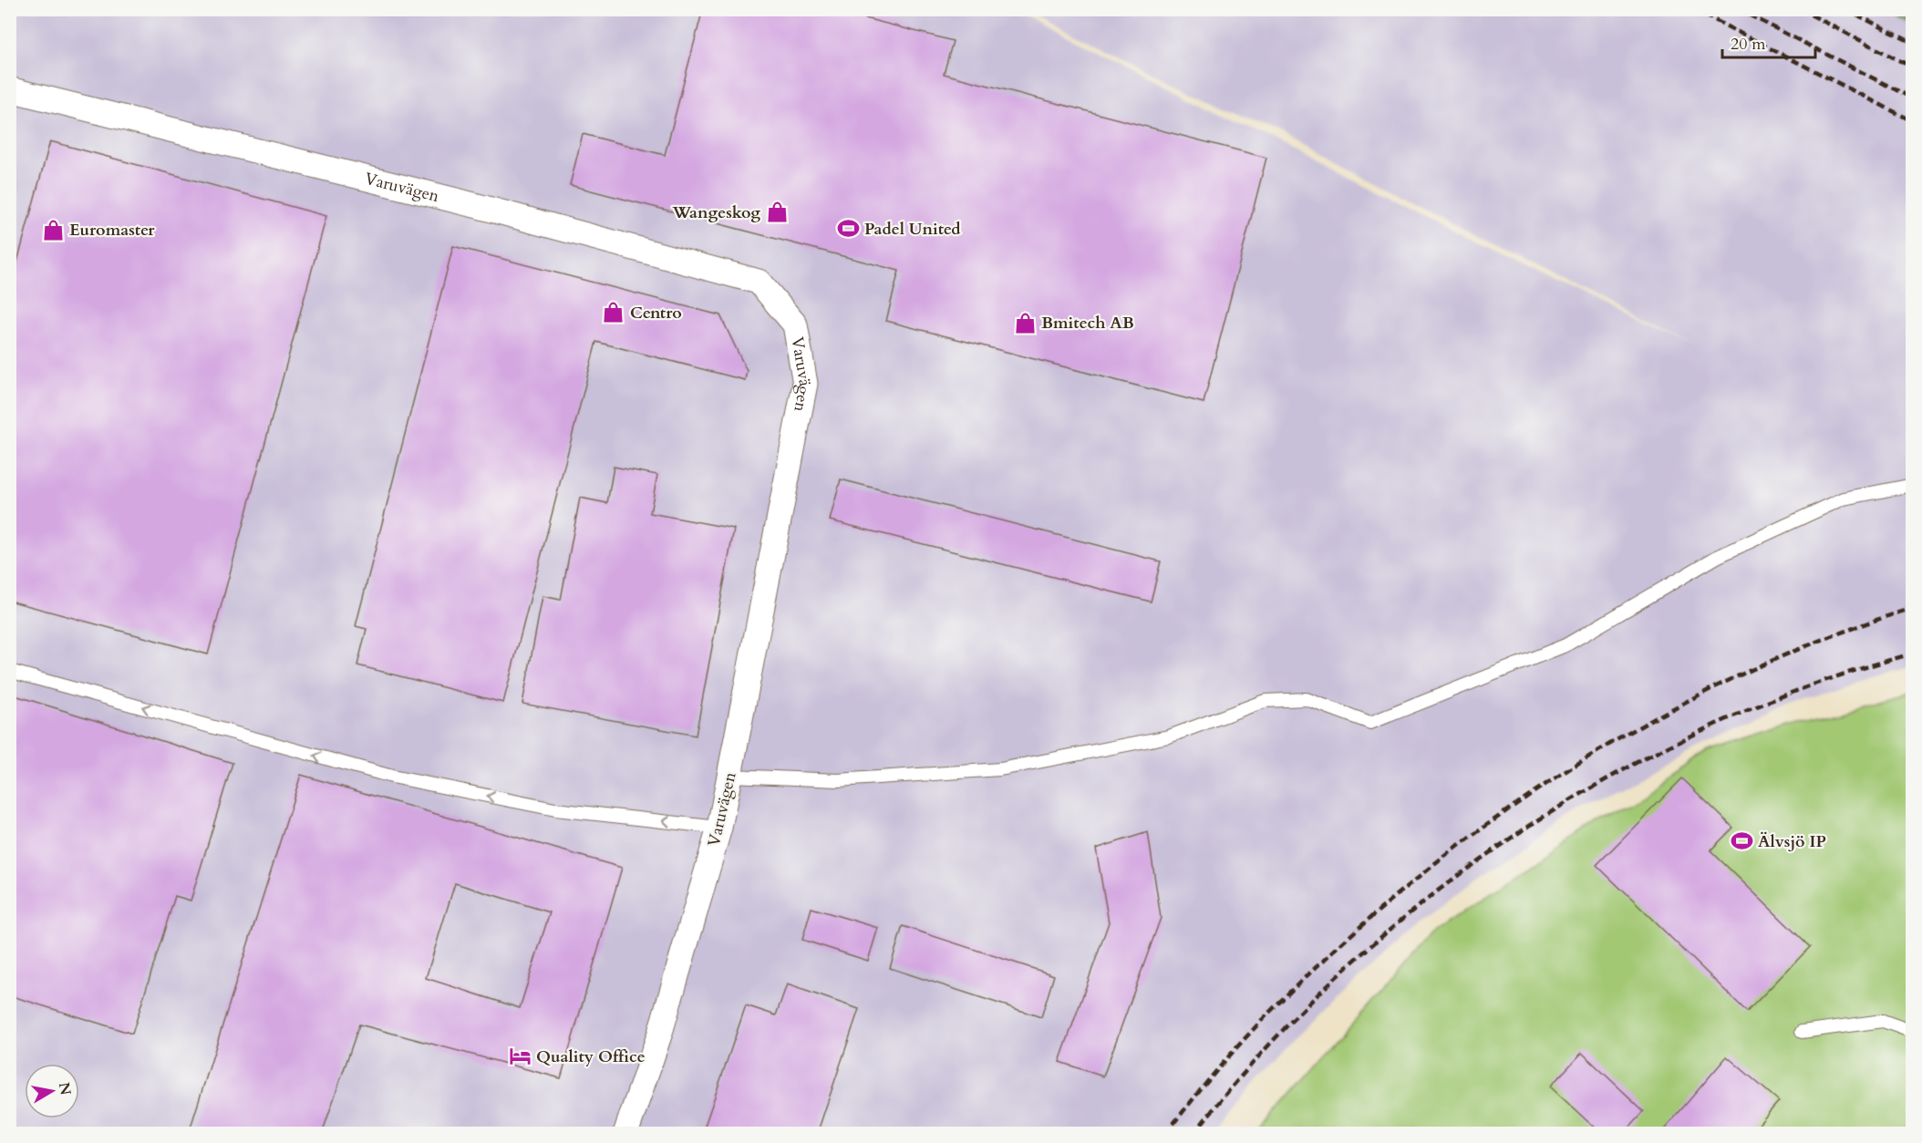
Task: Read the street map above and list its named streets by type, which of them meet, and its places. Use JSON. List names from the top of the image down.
{
  "streets": {
    "street": ["Varuvägen"]
  },
  "places": {
    "shop": [
      "Wangeskog",
      "Euromaster",
      "Centro",
      "Bmitech AB"
    ],
    "sports": ["Padel United", "Älvsjö IP"],
    "hotel": ["Quality Office"]
  },
  "scale_bar": "20 m",
  "north": "right"
}
